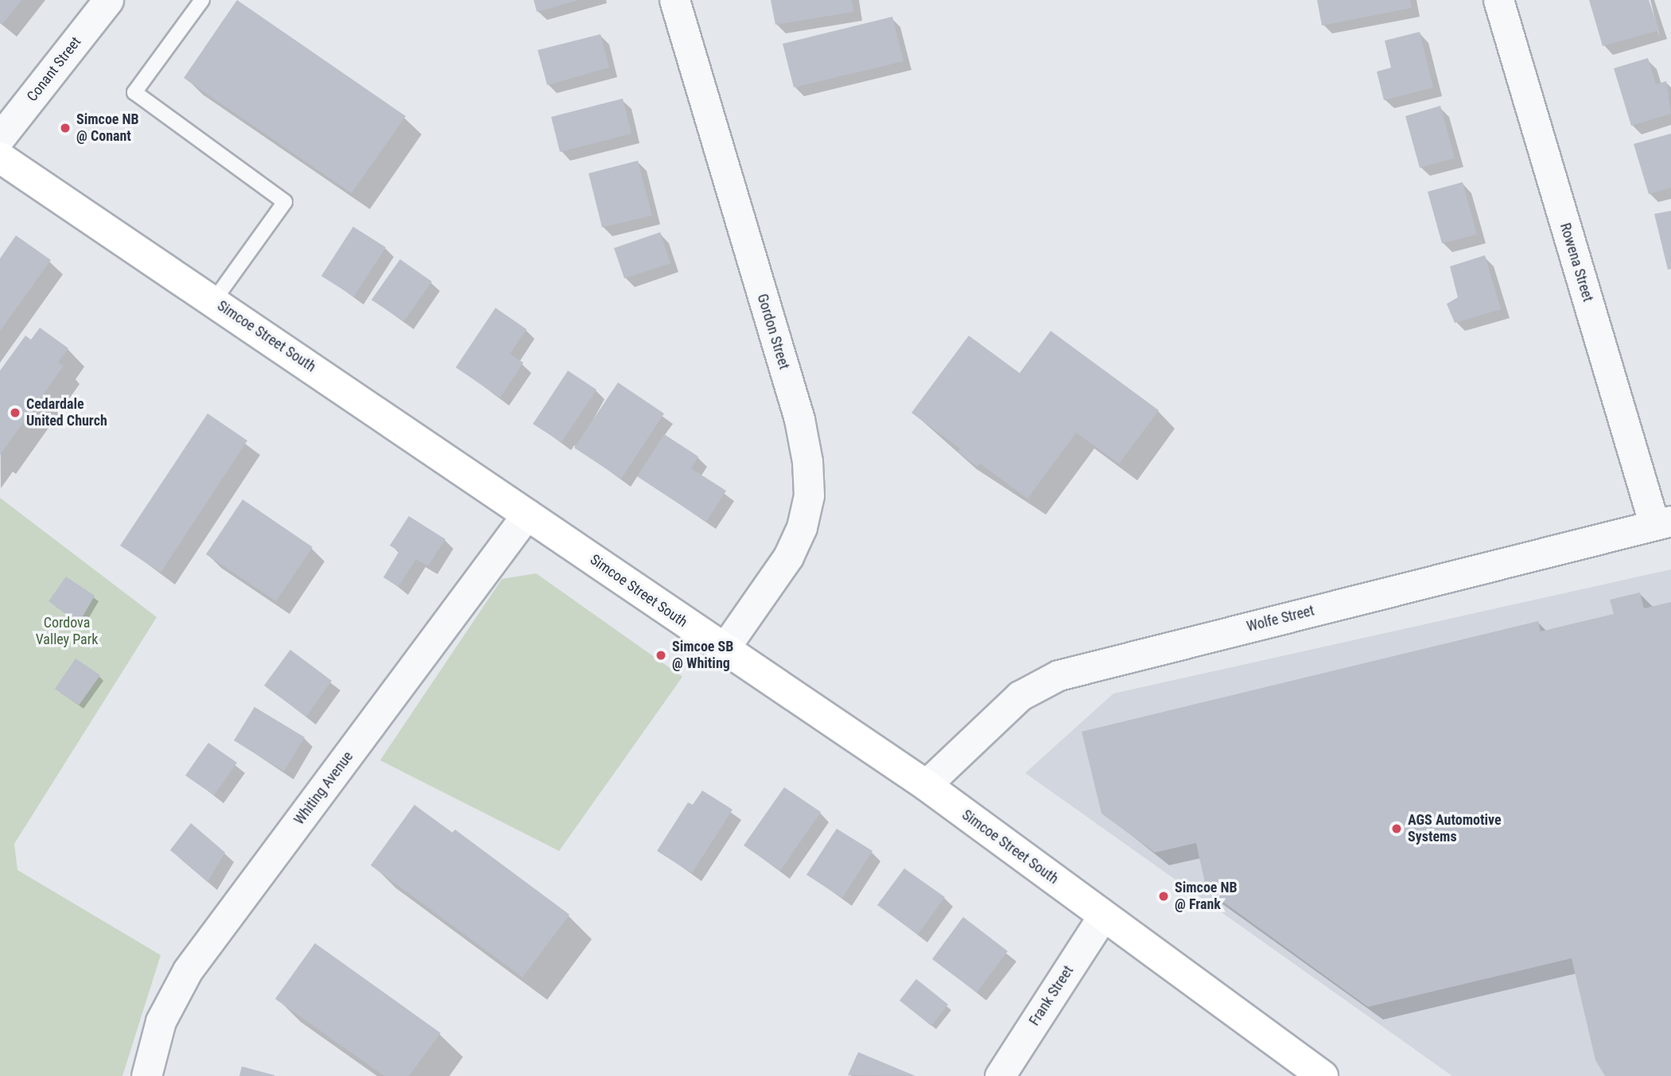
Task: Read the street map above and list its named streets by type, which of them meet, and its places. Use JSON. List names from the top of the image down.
{
  "streets": {
    "main road": ["Simcoe Street South"],
    "street": [
      "Conant Street",
      "Rowena Street",
      "Gordon Street",
      "Wolfe Street",
      "Whiting Avenue",
      "Frank Street"
    ]
  },
  "crossings": [
    ["Rowena Street", "Wolfe Street"],
    ["Gordon Street", "Simcoe Street South"],
    ["Simcoe Street South", "Wolfe Street"],
    ["Simcoe Street South", "Whiting Avenue"],
    ["Simcoe Street South", "Frank Street"]
  ],
  "parks": ["Cordova Valley Park"],
  "places": [
    "Simcoe NB @ Conant",
    "Cedardale United Church",
    "Simcoe SB @ Whiting",
    "AGS Automotive Systems",
    "Simcoe NB @ Frank"
  ]
}
